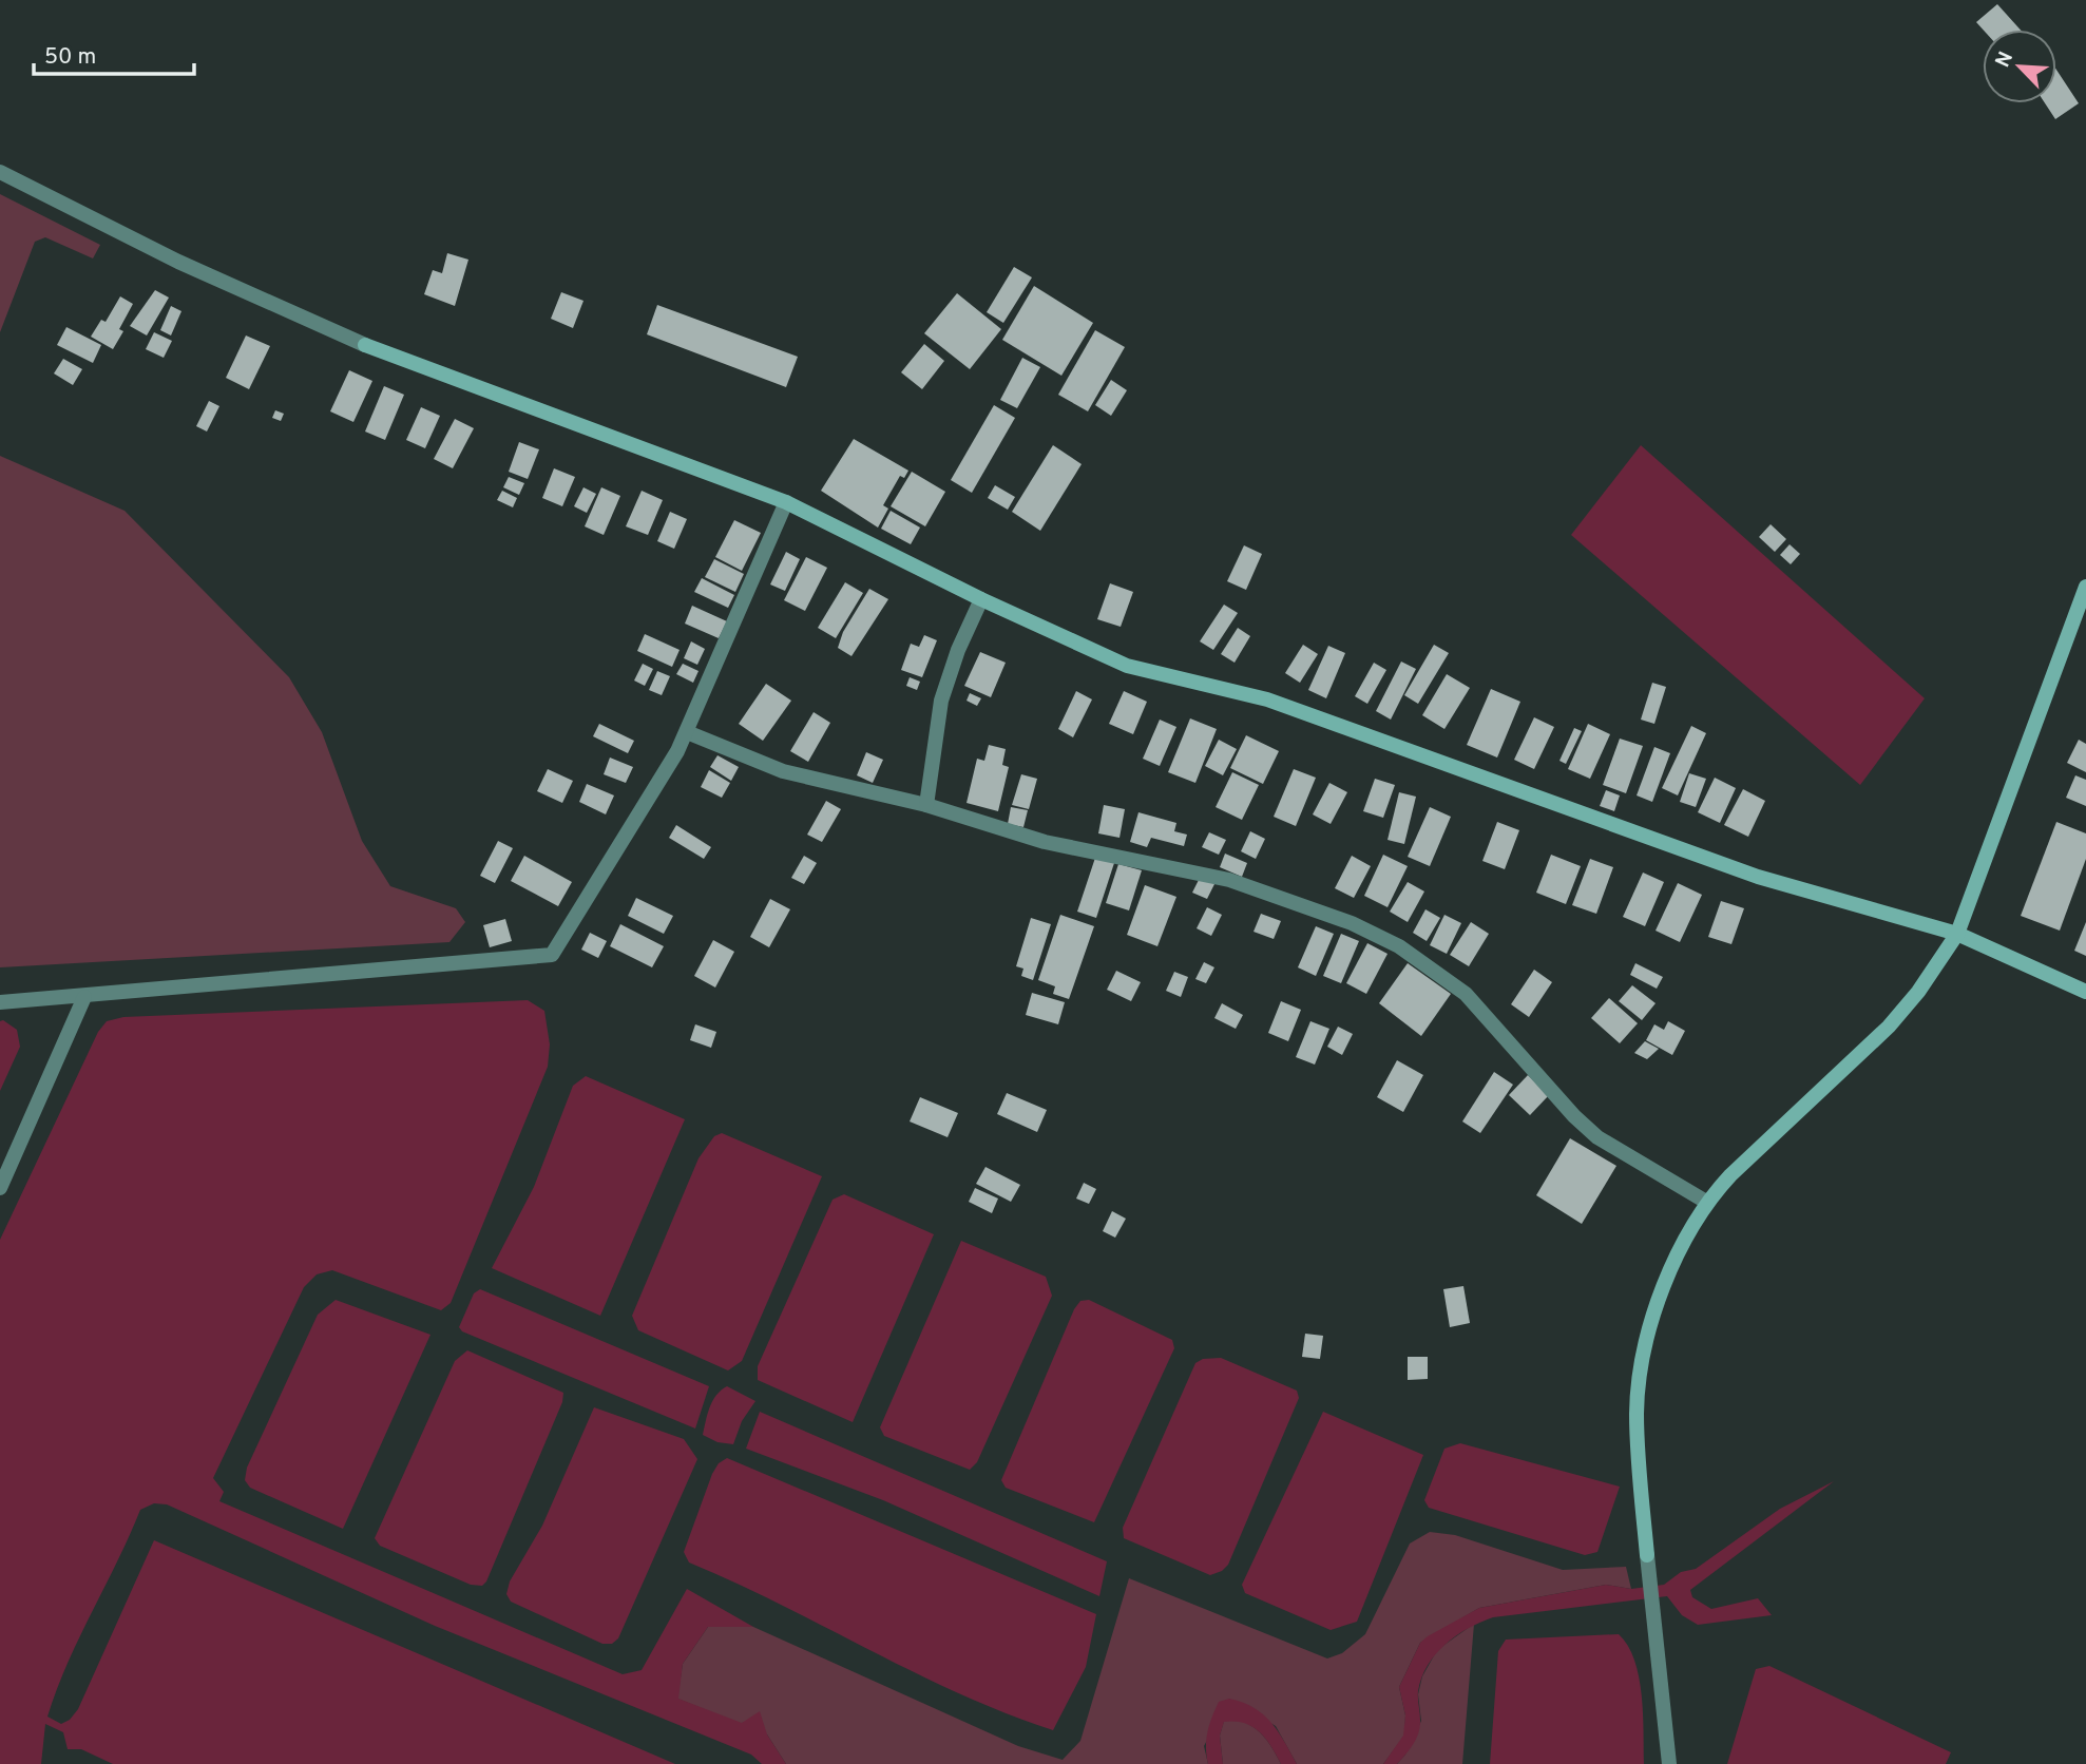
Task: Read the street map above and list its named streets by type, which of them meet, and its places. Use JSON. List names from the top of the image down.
{
  "scale_bar": "50 m",
  "north": "top left"
}
